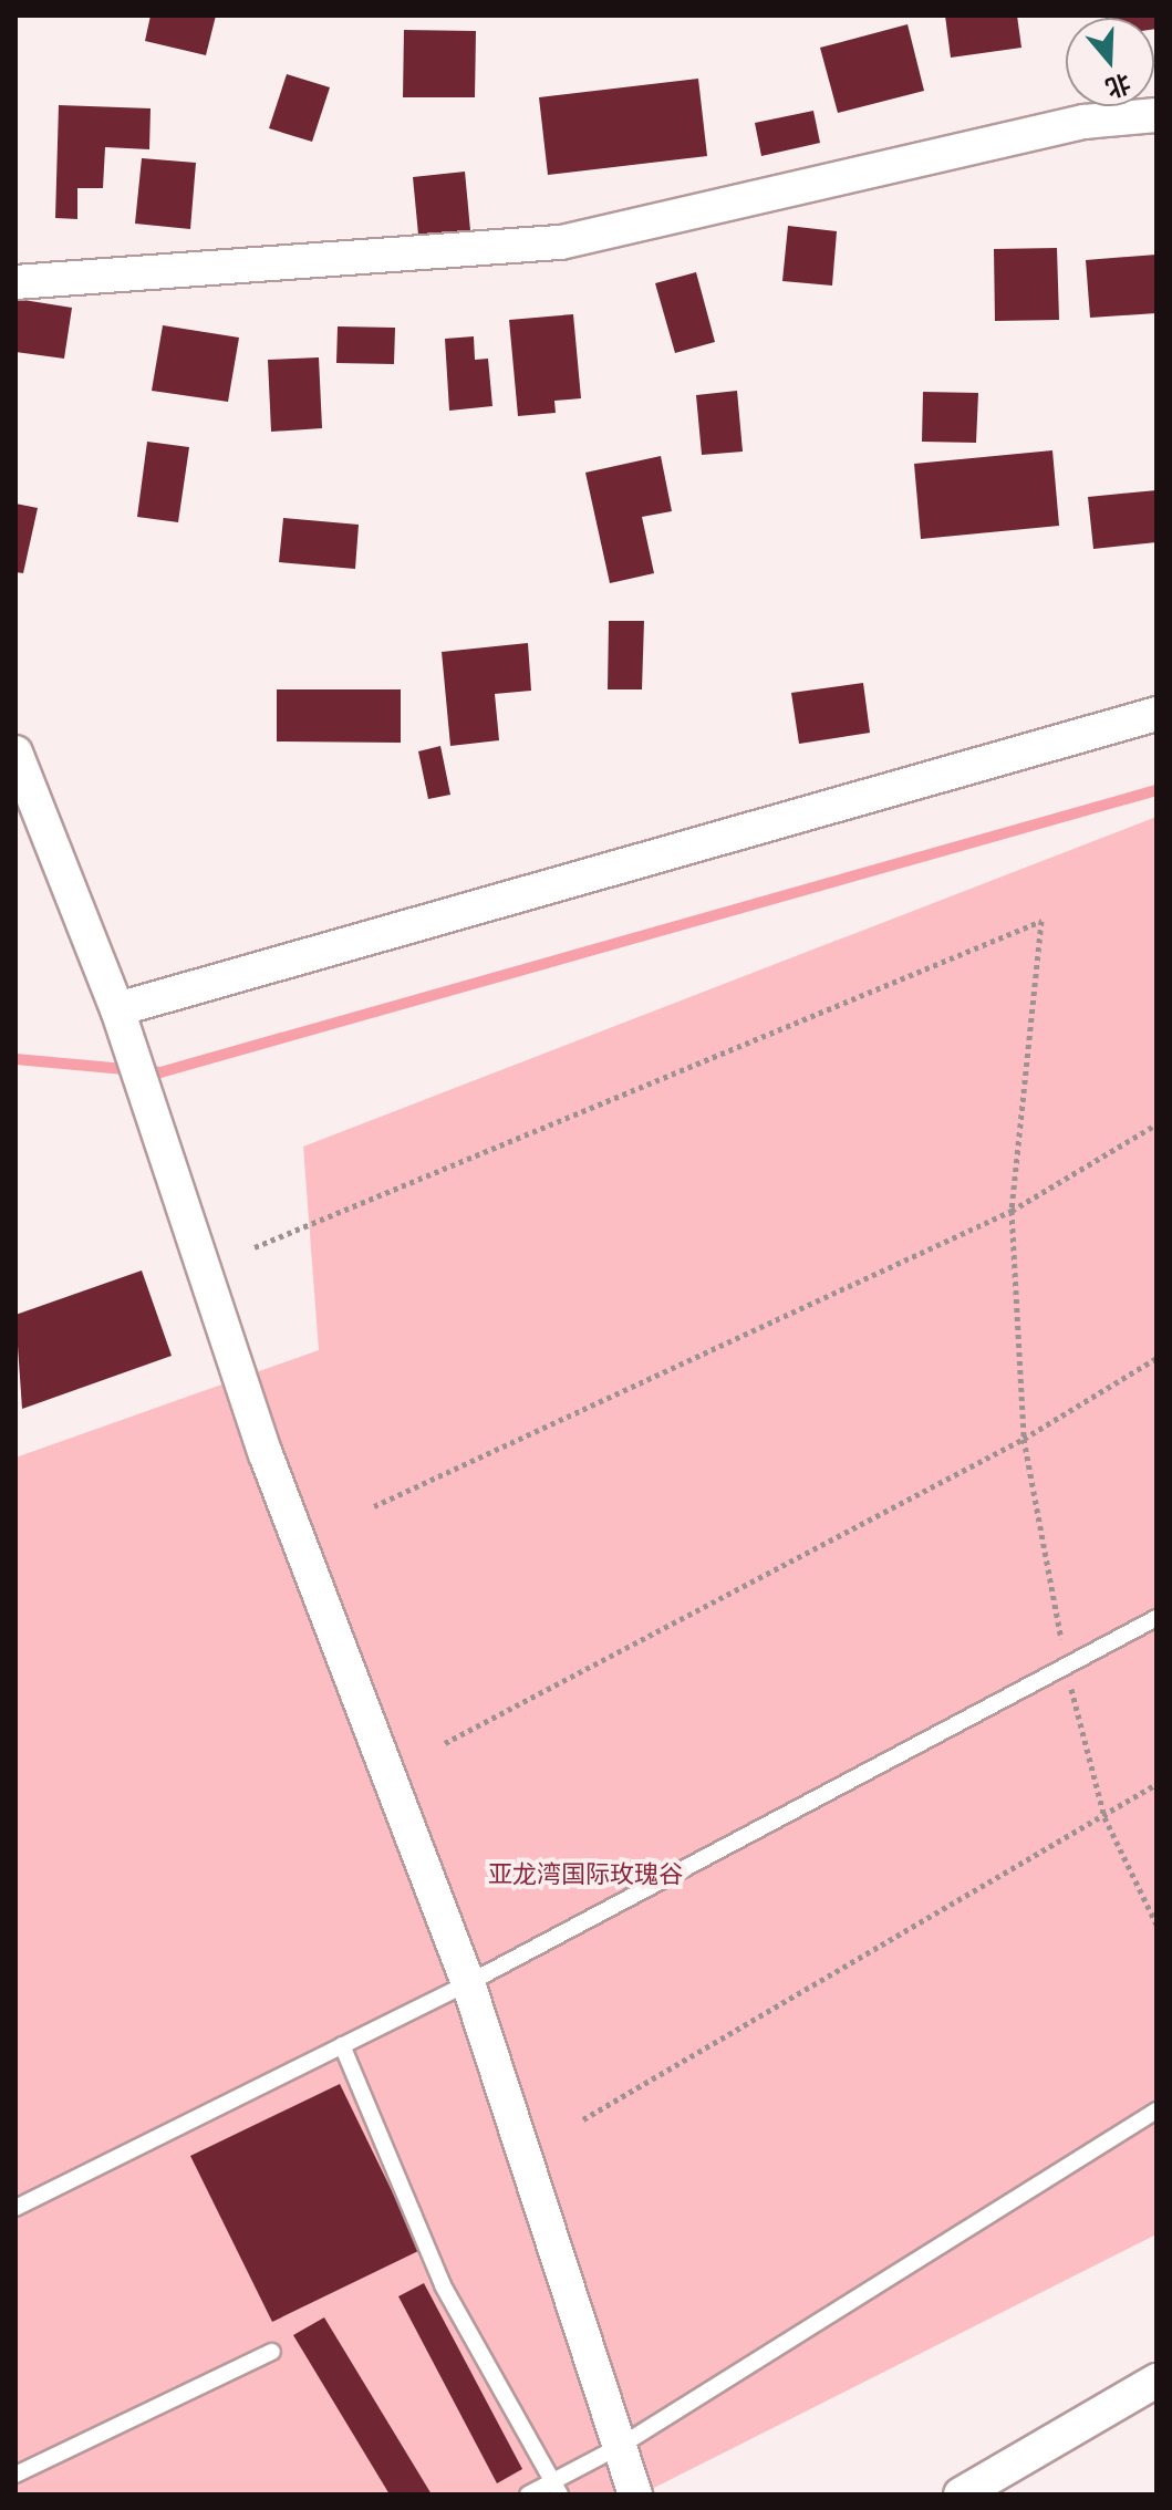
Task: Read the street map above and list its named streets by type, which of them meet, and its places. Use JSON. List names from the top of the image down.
{
  "parks": ["亚龙湾国际玫瑰谷"],
  "north": "bottom"
}
